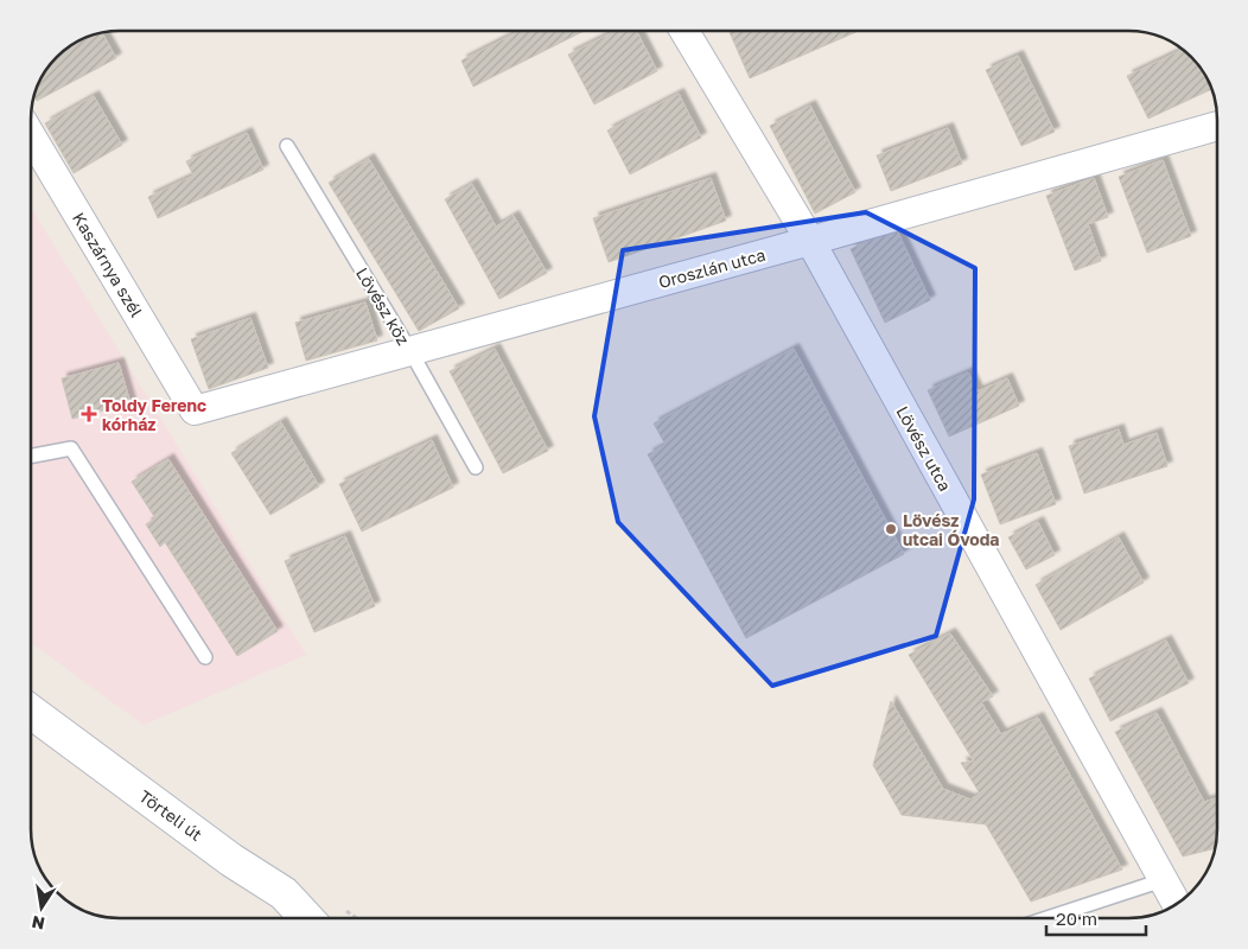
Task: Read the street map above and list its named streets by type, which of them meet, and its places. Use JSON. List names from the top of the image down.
{
  "streets": {
    "main road": ["Törteli út"],
    "street": ["Kaszárnya szél", "Oroszlán utca", "Lövész utca"],
    "lane": ["Lövész köz"]
  },
  "crossings": [
    ["Kaszárnya szél", "Oroszlán utca"],
    ["Oroszlán utca", "Lövész köz"],
    ["Oroszlán utca", "Lövész utca"]
  ],
  "places": {
    "health": ["Toldy Ferenc kórház"],
    "other": ["Lövész utcai Óvoda"]
  },
  "scale_bar": "20 m",
  "north": "bottom"
}
